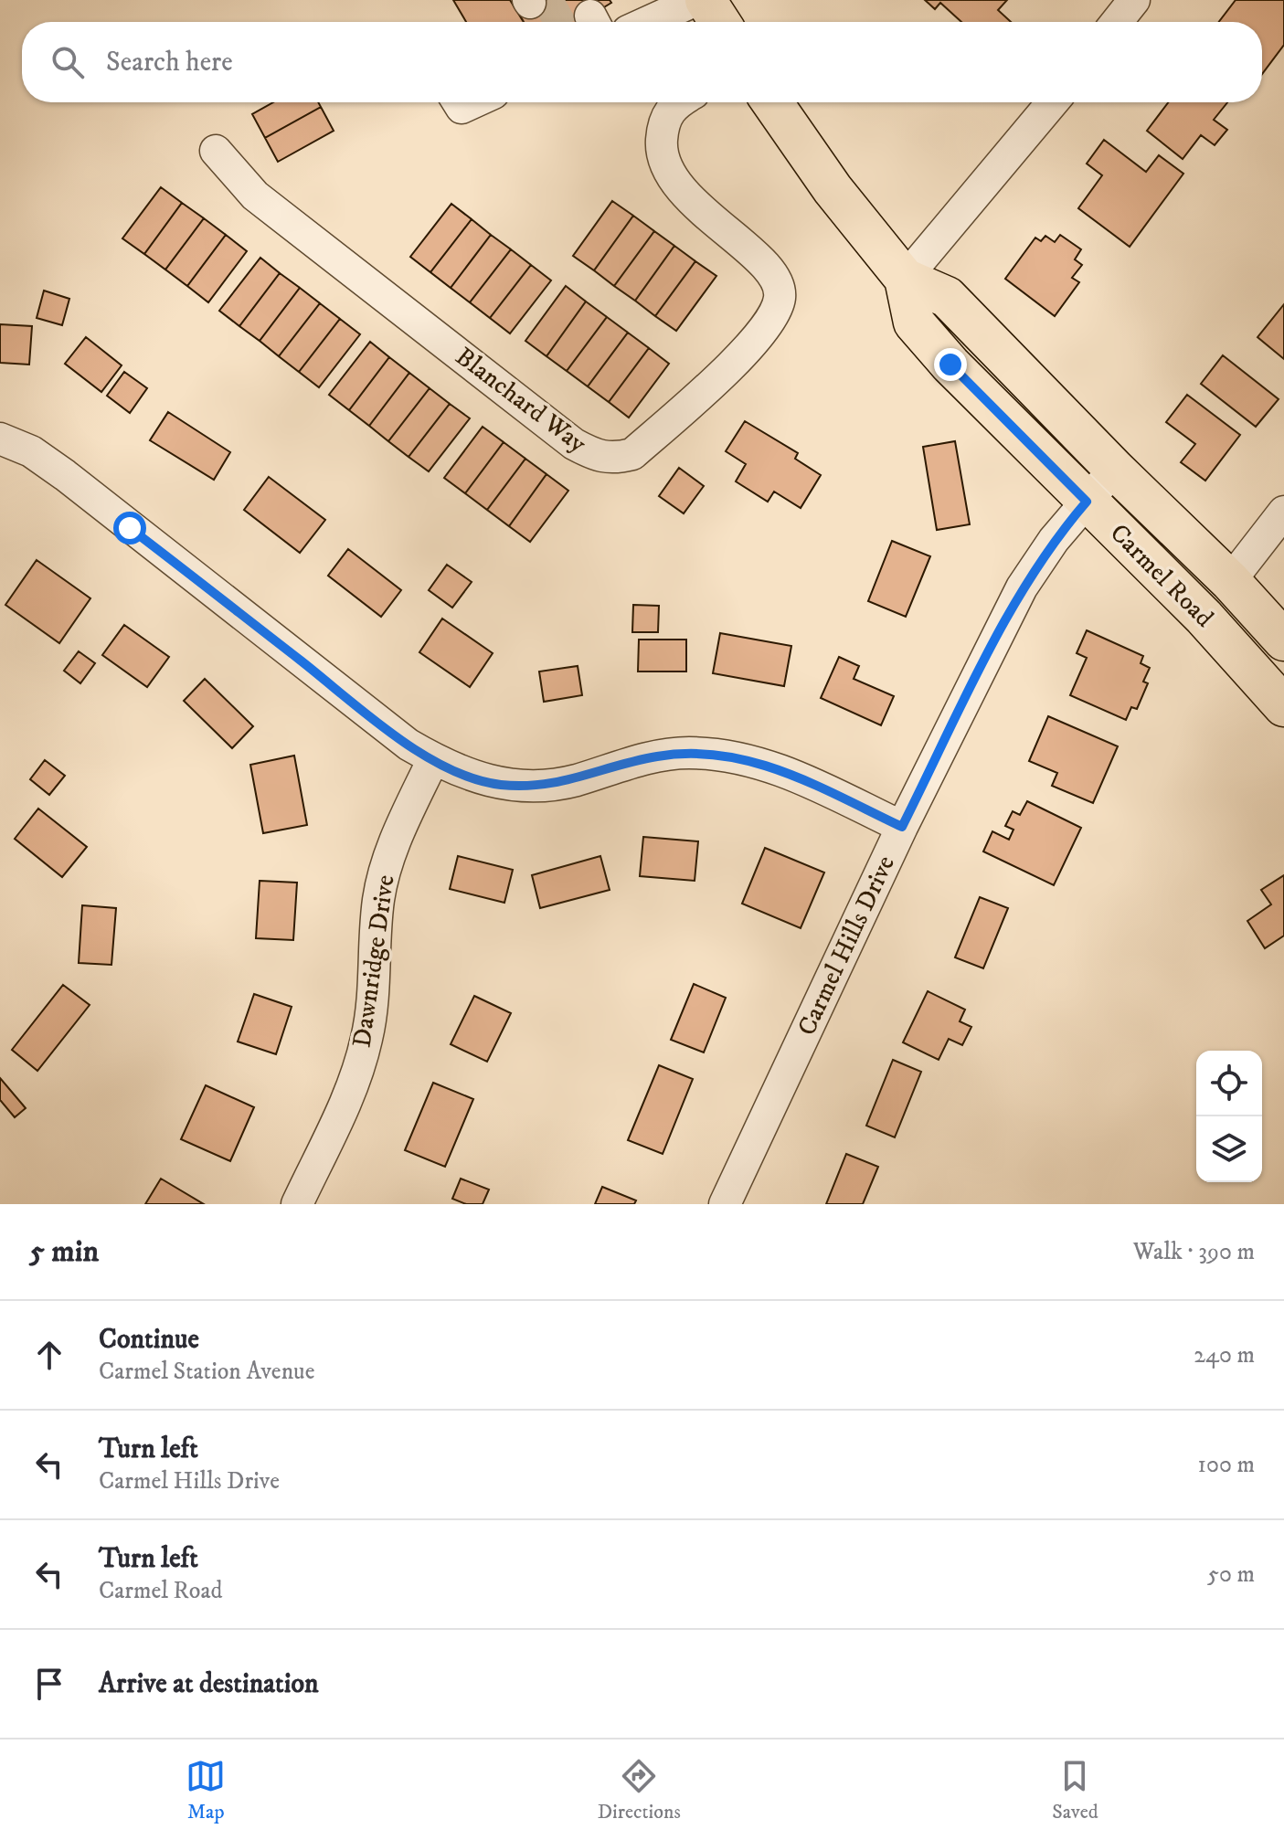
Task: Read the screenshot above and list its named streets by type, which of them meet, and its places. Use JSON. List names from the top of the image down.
{
  "streets": {
    "main road": ["Carmel Road"],
    "street": ["Blanchard Way", "Carmel Hills Drive", "Dawnridge Drive"]
  },
  "crossings": [
    ["Carmel Road", "Carmel Hills Drive"]
  ],
  "page": {
    "search": "Search here",
    "heading": ["5 min", "Walk · 390 m"],
    "list": [
      ["Continue", "Carmel Station Avenue", "240 m"],
      ["Turn left", "Carmel Hills Drive", "100 m"],
      ["Turn left", "Carmel Road", "50 m"],
      "Arrive at destination"
    ],
    "nav": ["Map", "Directions", "Saved"]
  }
}
